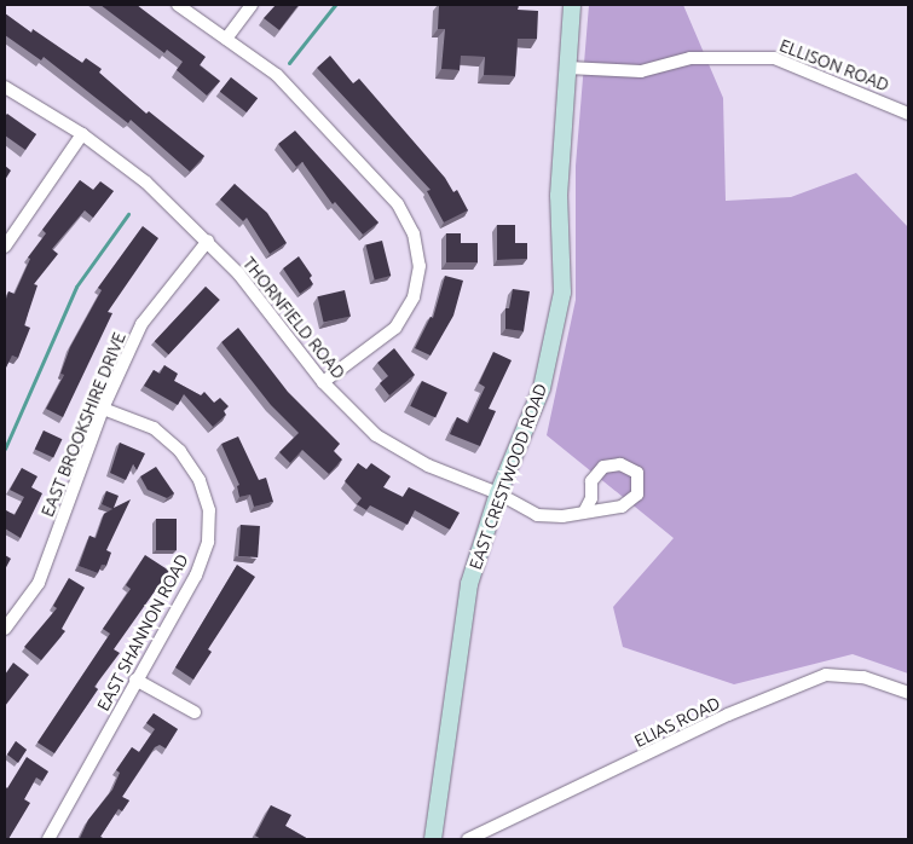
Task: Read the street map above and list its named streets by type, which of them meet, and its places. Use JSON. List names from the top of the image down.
{
  "streets": {
    "street": [
      "ELLISON ROAD",
      "THORNFIELD ROAD",
      "EAST BROOKSHIRE DRIVE",
      "EAST CRESTWOOD ROAD",
      "EAST SHANNON ROAD",
      "ELIAS ROAD"
    ]
  },
  "crossings": [
    ["ELLISON ROAD", "EAST CRESTWOOD ROAD"],
    ["THORNFIELD ROAD", "EAST BROOKSHIRE DRIVE"],
    ["THORNFIELD ROAD", "EAST CRESTWOOD ROAD"],
    ["EAST BROOKSHIRE DRIVE", "EAST SHANNON ROAD"]
  ]
}
